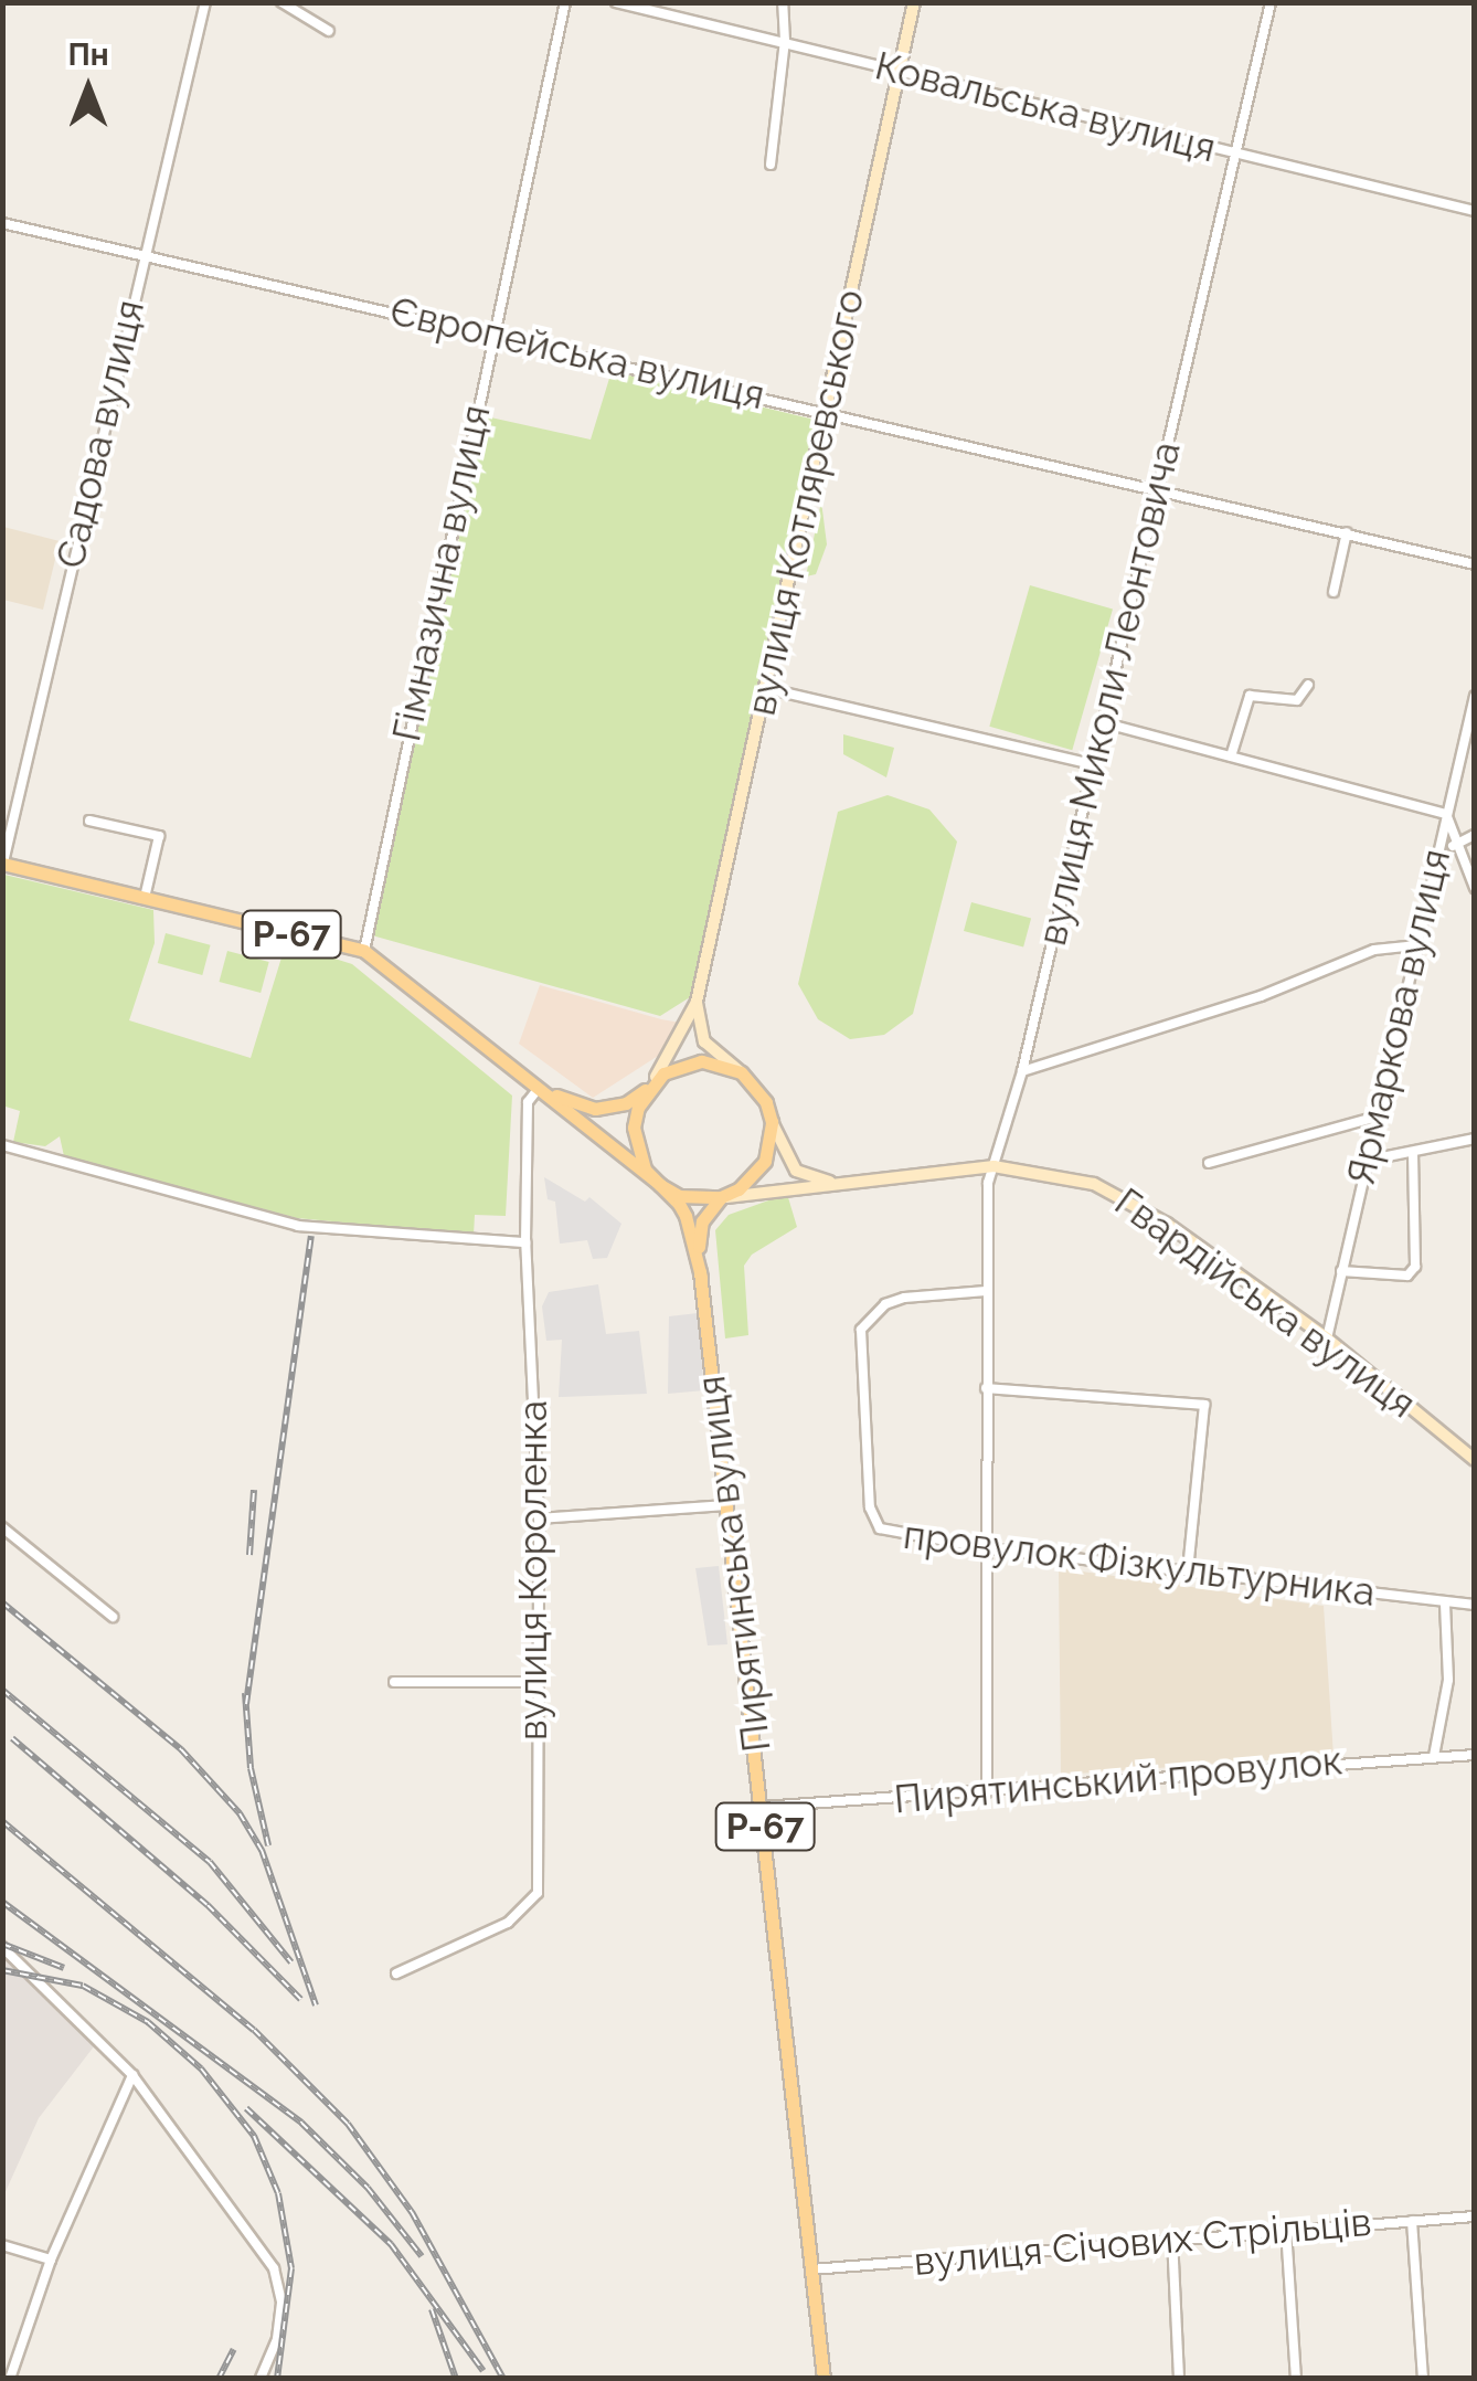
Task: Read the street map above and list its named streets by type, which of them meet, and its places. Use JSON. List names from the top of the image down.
{
  "streets": {
    "main road": [
      "вулиця Котляревського",
      "Р-67",
      "Гвардійська вулиця",
      "Пирятинська вулиця"
    ],
    "street": [
      "Ковальська вулиця",
      "Європейська вулиця",
      "Садова вулиця",
      "Гімназична вулиця",
      "вулиця Миколи Леонтовича",
      "Ярмаркова вулиця",
      "провулок Фізкультурника",
      "вулиця Короленка",
      "Пирятинський провулок",
      "вулиця Січових Стрільців"
    ]
  },
  "crossings": [
    ["Ковальська вулиця", "вулиця Котляревського"],
    ["Ковальська вулиця", "вулиця Миколи Леонтовича"],
    ["Європейська вулиця", "Садова вулиця"],
    ["Європейська вулиця", "вулиця Котляревського"],
    ["Європейська вулиця", "Гімназична вулиця"],
    ["Європейська вулиця", "вулиця Миколи Леонтовича"],
    ["Садова вулиця", "Р-67"],
    ["вулиця Котляревського", "Р-67"],
    ["вулиця Котляревського", "Гвардійська вулиця"],
    ["Гімназична вулиця", "Р-67"],
    ["вулиця Миколи Леонтовича", "Гвардійська вулиця"],
    ["вулиця Миколи Леонтовича", "провулок Фізкультурника"],
    ["вулиця Миколи Леонтовича", "Пирятинський провулок"],
    ["Р-67", "Гвардійська вулиця"],
    ["Р-67", "Пирятинська вулиця"],
    ["Р-67", "вулиця Короленка"],
    ["Ярмаркова вулиця", "Гвардійська вулиця"],
    ["Пирятинська вулиця", "Пирятинський провулок"],
    ["Пирятинська вулиця", "вулиця Січових Стрільців"]
  ],
  "north": "top"
}
